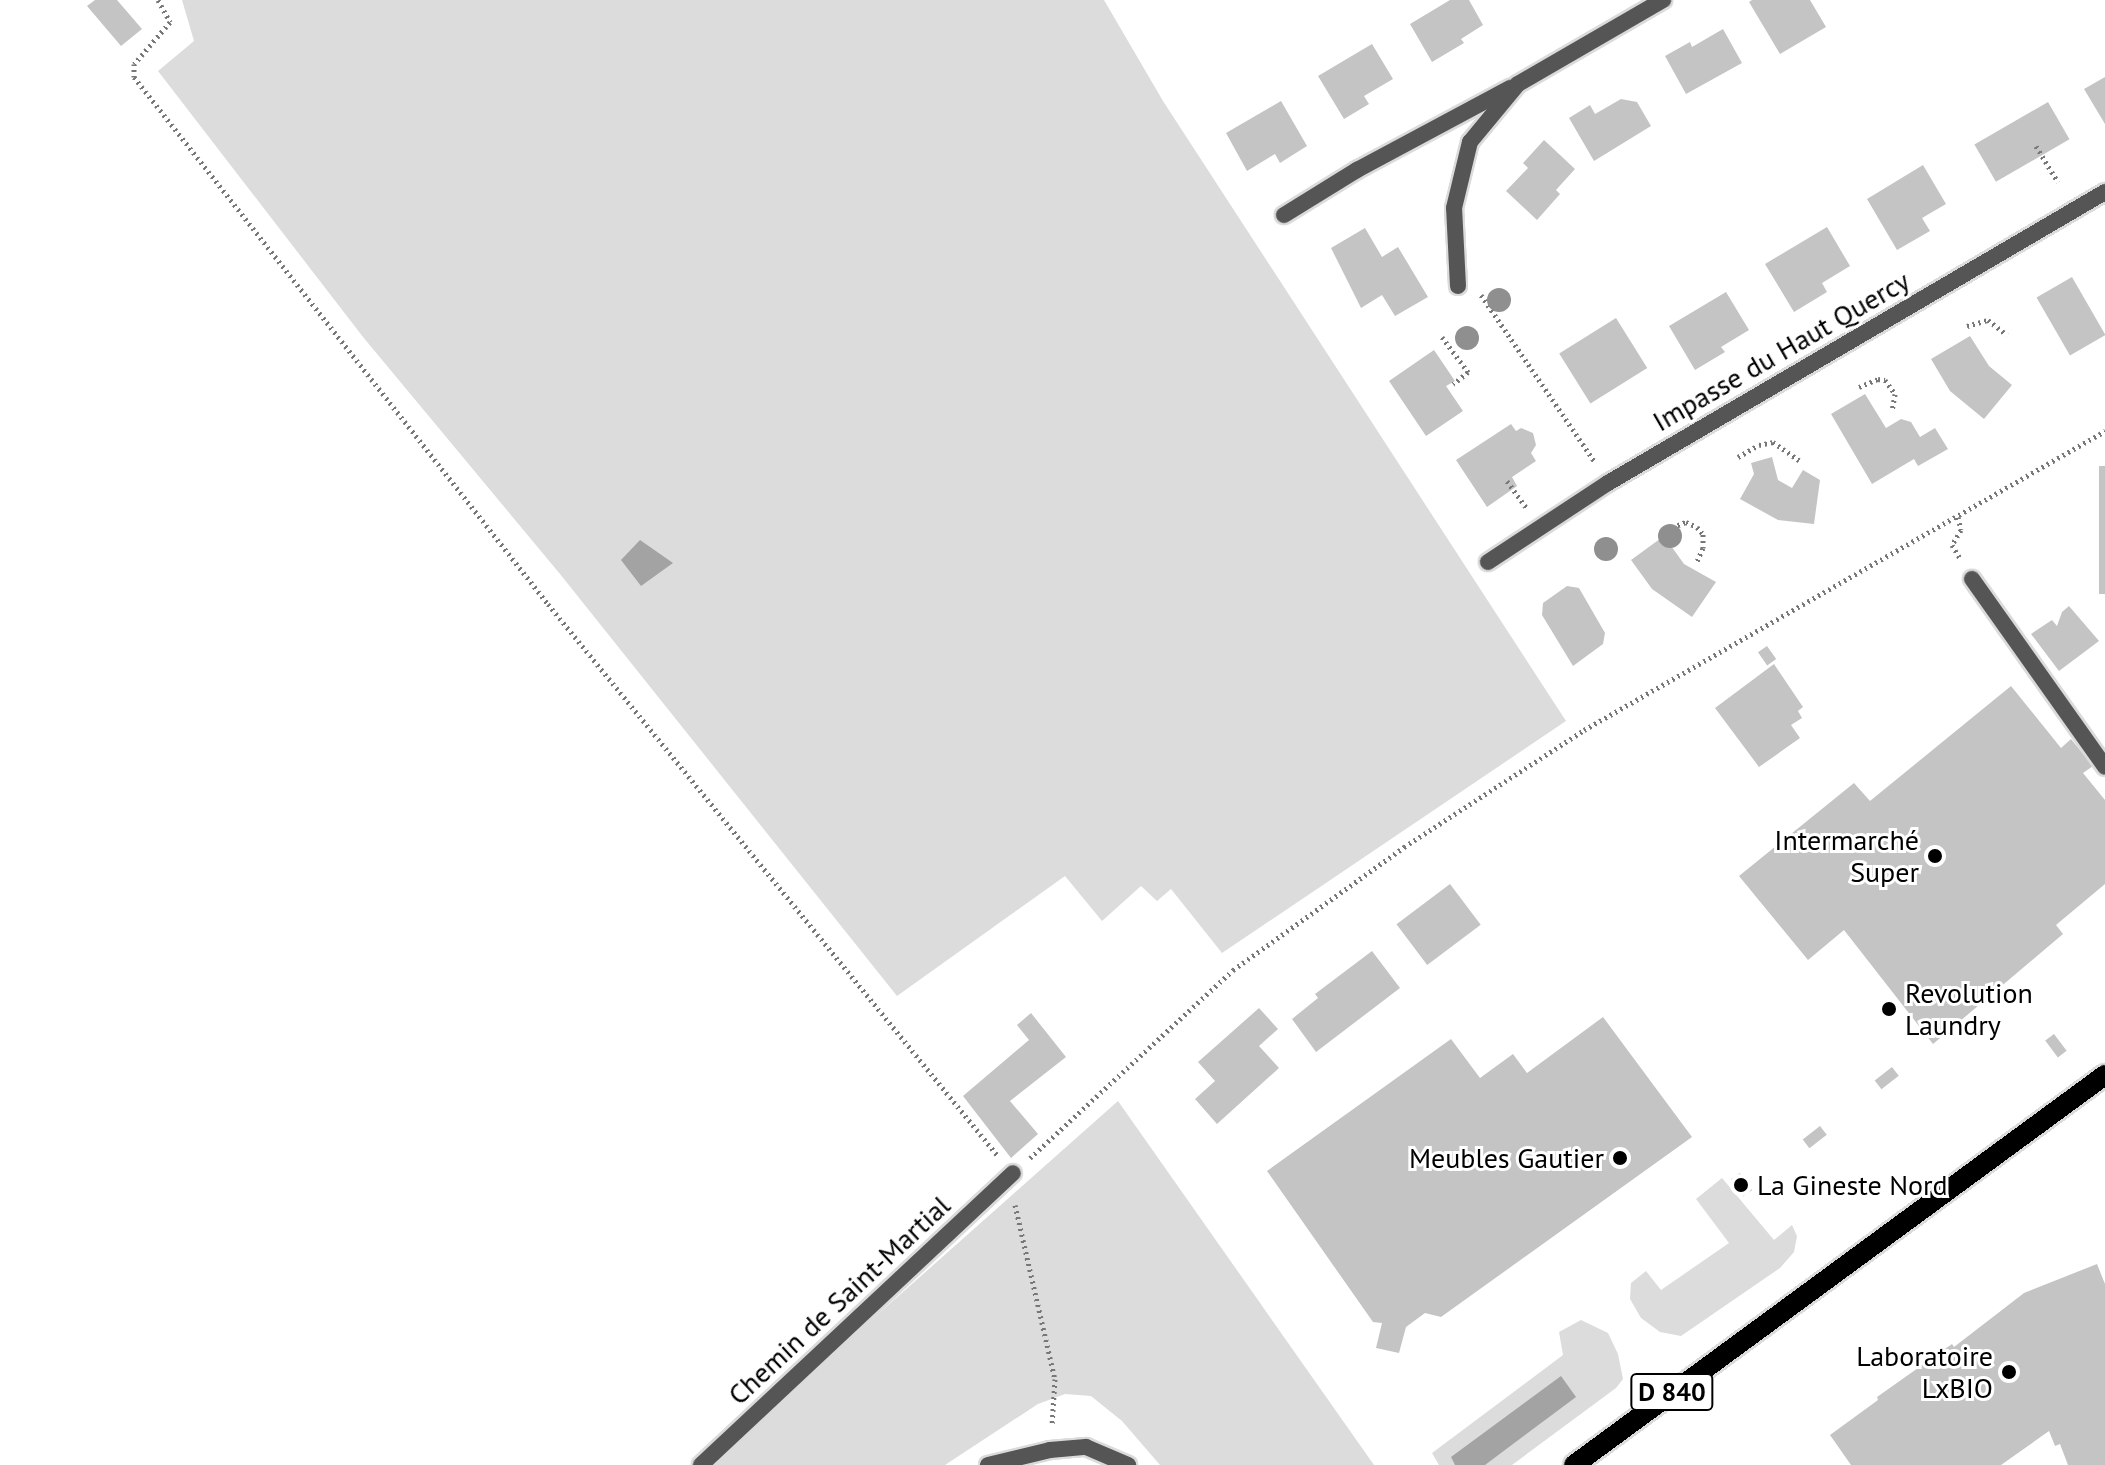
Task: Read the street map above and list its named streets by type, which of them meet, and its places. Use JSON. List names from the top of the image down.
{
  "streets": {
    "main road": ["D 840"],
    "street": ["Impasse du Haut Quercy", "Chemin de Saint-Martial"]
  },
  "places": [
    "Intermarché Super",
    "Revolution Laundry",
    "Meubles Gautier",
    "La Gineste Nord",
    "Laboratoire LxBIO"
  ]
}
